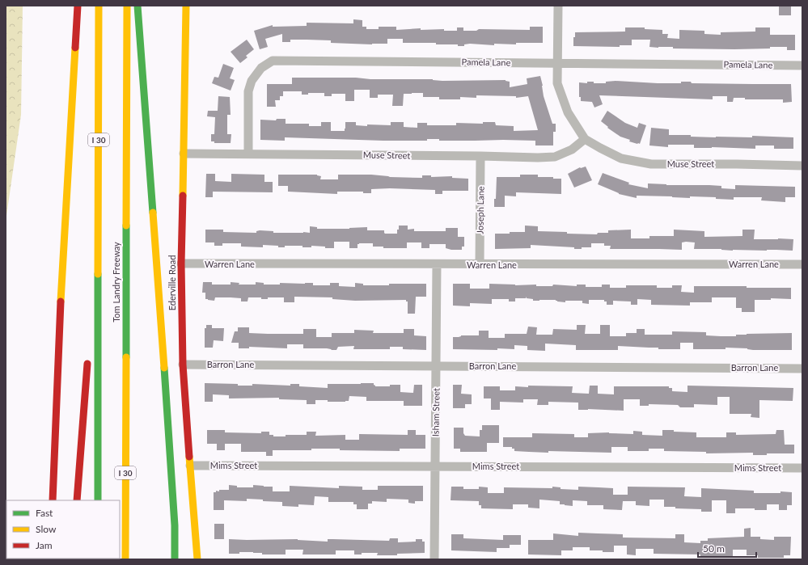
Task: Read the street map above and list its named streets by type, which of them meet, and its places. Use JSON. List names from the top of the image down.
{
  "streets": {
    "main road": ["I 30", "Tom Landry Freeway", "Ederville Road"],
    "street": [
      "Pamela Lane",
      "Muse Street",
      "Joseph Lane",
      "Warren Lane",
      "Barron Lane",
      "Isham Street",
      "Mims Street"
    ]
  },
  "crossings": [
    ["Pamela Lane", "Muse Street"],
    ["Muse Street", "Joseph Lane"],
    ["Muse Street", "Ederville Road"],
    ["Joseph Lane", "Warren Lane"],
    ["Warren Lane", "Ederville Road"],
    ["Warren Lane", "Isham Street"],
    ["Ederville Road", "Barron Lane"],
    ["Ederville Road", "Mims Street"],
    ["Barron Lane", "Isham Street"],
    ["Isham Street", "Mims Street"]
  ],
  "legend": ["Fast", "Slow", "Jam"],
  "scale_bar": "50 m"
}
